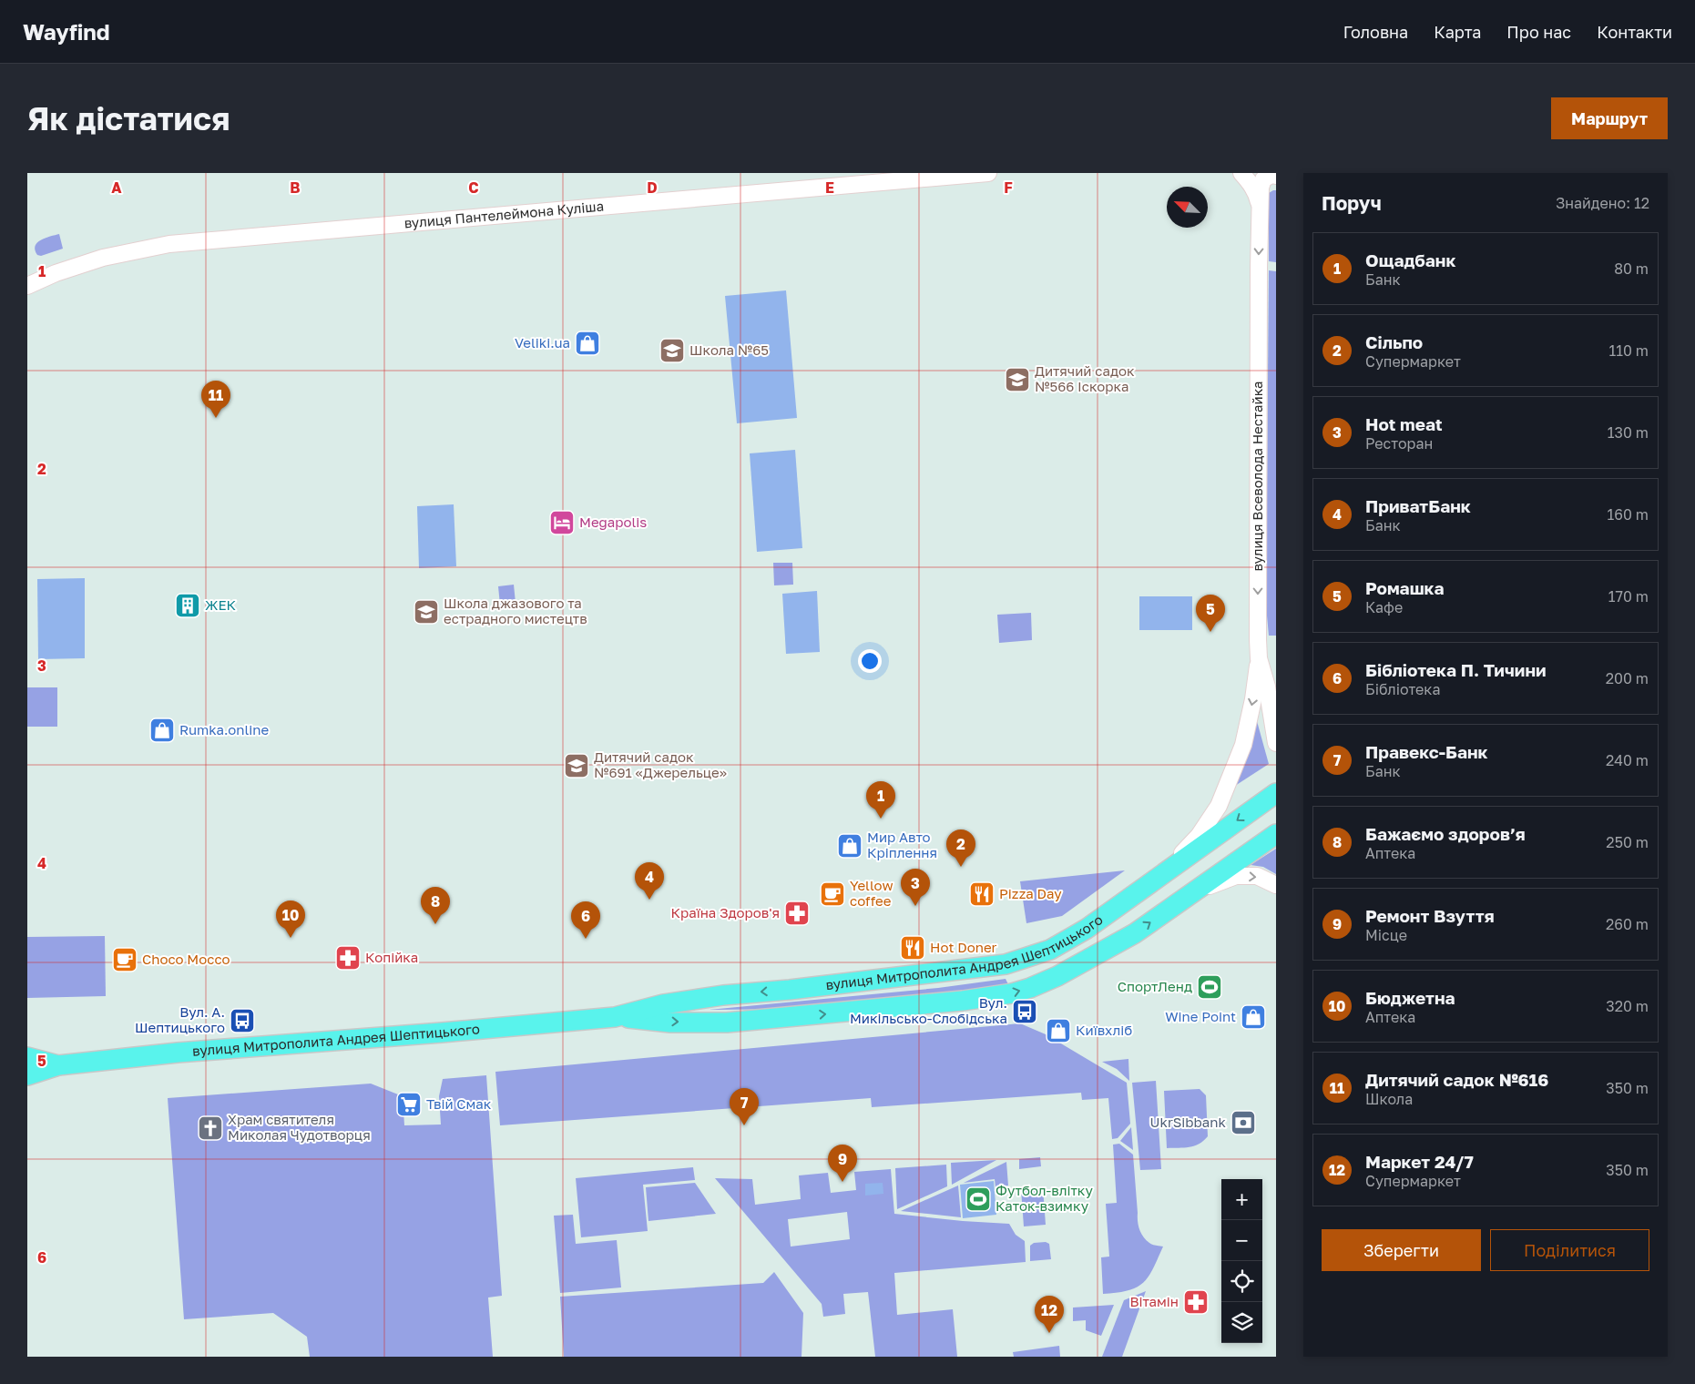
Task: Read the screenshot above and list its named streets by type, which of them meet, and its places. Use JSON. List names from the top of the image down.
{
  "streets": {
    "main road": ["вулиця Митрополита Андрея Шептицького"],
    "street": ["вулиця Пантелеймона Куліша", "вулиця Всеволода Нестайка"]
  },
  "one_way": ["вулиця Всеволода Нестайка"],
  "places": {
    "shop": [
      "Veliki.ua",
      "Rumka.online",
      "Мир Авто Кріплення",
      "Wine Point",
      "Київхліб"
    ],
    "school or university": [
      "Школа №65",
      "Дитячий садок №566 Іскорка",
      "Школа джазового та естрадного мистецтв",
      "Дитячий садок №691 «Джерельце»"
    ],
    "hotel": ["Megapolis"],
    "building": ["ЖЕК"],
    "cafe": ["Yellow coffee", "Choco Mocco"],
    "restaurant": ["Pizza Day", "Hot Doner"],
    "pharmacy": ["Країна Здоров'я", "Копійка", "Вітамін"],
    "sports": ["СпортЛенд", "Футбол-влітку Каток-взимку"],
    "bus stop": ["Вул. Микільсько-Слобідська", "Вул. А. Шептицького"],
    "supermarket": ["Твій Смак"],
    "bank": ["UkrSibbank"],
    "church": ["Храм святителя Миколая Чудотворця"]
  },
  "north": "top left",
  "page": {
    "header": "Wayfind",
    "nav": [
      "Головна",
      "Карта",
      "Про нас",
      "Контакти"
    ],
    "buttons": [
      "Маршрут",
      ["Зберегти", "Поділитися"]
    ],
    "title": "Як дістатися",
    "heading": ["Поруч", "Знайдено: 12"],
    "list": [
      {
        "mark": "1",
        "name": "Ощадбанк",
        "note": "Банк",
        "value": "80 m"
      },
      {
        "mark": "2",
        "name": "Сільпо",
        "note": "Супермаркет",
        "value": "110 m"
      },
      {
        "mark": "3",
        "name": "Hot meat",
        "note": "Ресторан",
        "value": "130 m"
      },
      {
        "mark": "4",
        "name": "ПриватБанк",
        "note": "Банк",
        "value": "160 m"
      },
      {
        "mark": "5",
        "name": "Ромашка",
        "note": "Кафе",
        "value": "170 m"
      },
      {
        "mark": "6",
        "name": "Бібліотека П. Тичини",
        "note": "Бібліотека",
        "value": "200 m"
      },
      {
        "mark": "7",
        "name": "Правекс-Банк",
        "note": "Банк",
        "value": "240 m"
      },
      {
        "mark": "8",
        "name": "Бажаємо здоровʼя",
        "note": "Аптека",
        "value": "250 m"
      },
      {
        "mark": "9",
        "name": "Ремонт Взуття",
        "note": "Місце",
        "value": "260 m"
      },
      {
        "mark": "10",
        "name": "Бюджетна",
        "note": "Аптека",
        "value": "320 m"
      },
      {
        "mark": "11",
        "name": "Дитячий садок №616",
        "note": "Школа",
        "value": "350 m"
      },
      {
        "mark": "12",
        "name": "Маркет 24/7",
        "note": "Супермаркет",
        "value": "350 m"
      }
    ],
    "pins": [
      "11",
      "5",
      "1",
      "2",
      "4",
      "3",
      "8",
      "10",
      "6",
      "7",
      "9",
      "12"
    ],
    "map_buttons": ["+", "−"]
  },
  "grid": {
    "columns": [
      "A",
      "B",
      "C",
      "D",
      "E",
      "F"
    ],
    "rows": [
      "1",
      "2",
      "3",
      "4",
      "5",
      "6"
    ]
  }
}
